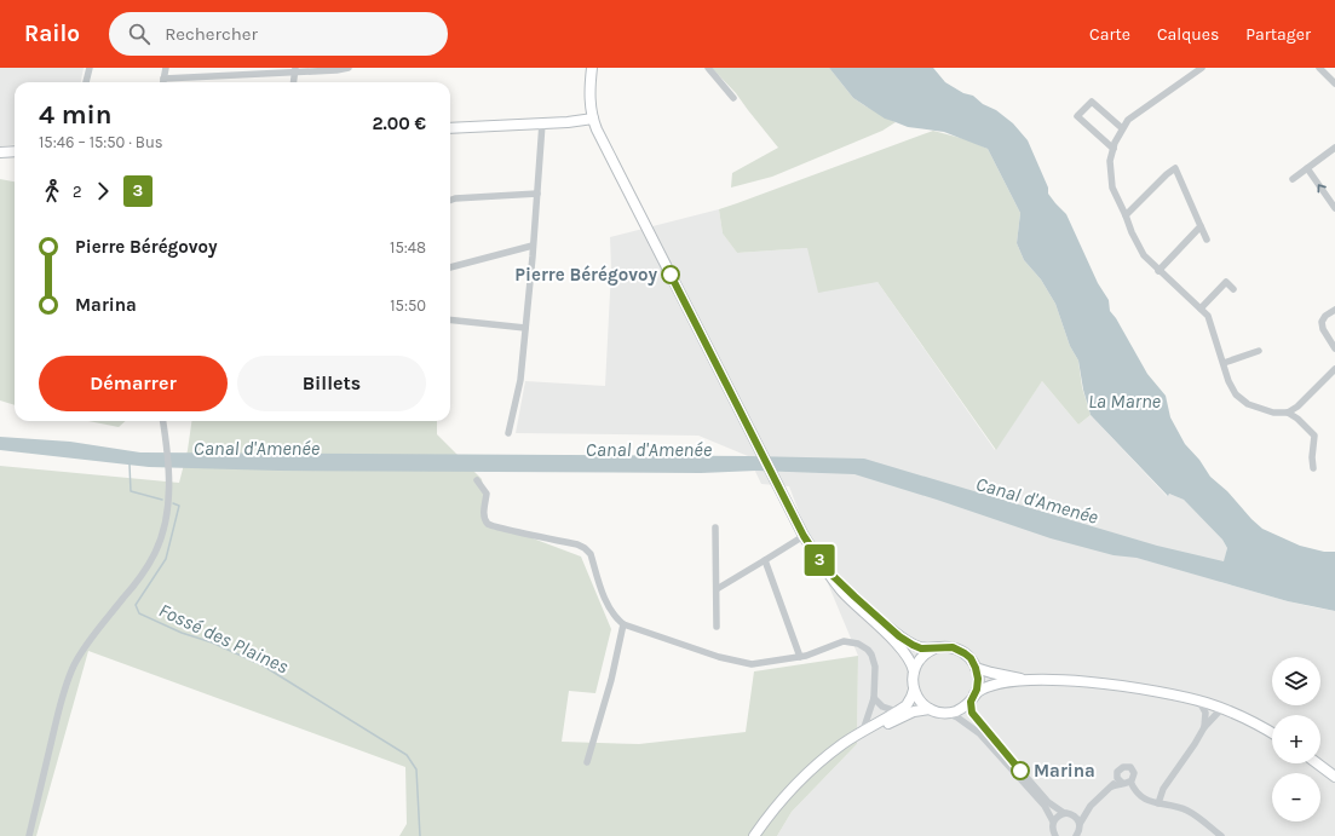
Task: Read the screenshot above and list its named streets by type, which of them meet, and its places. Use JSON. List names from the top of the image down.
{
  "water": ["La Marne", "Canal d'Amenée", "Fossé des Plaines"],
  "places": ["Pierre Bérégovoy", "Marina"],
  "lines": ["bus line 3"],
  "page": {
    "header": "Railo",
    "search": "Rechercher",
    "nav": ["Carte", "Calques", "Partager"],
    "on_map": "3",
    "heading": ["4 min", "15:46 – 15:50 · Bus", "2.00 €"],
    "legs": ["2", "3"],
    "list": [
      {
        "name": "Pierre Bérégovoy",
        "value": "15:48"
      },
      {
        "name": "Marina",
        "value": "15:50"
      }
    ],
    "buttons": ["Démarrer", "Billets"],
    "map_buttons": ["+", "−"]
  }
}
